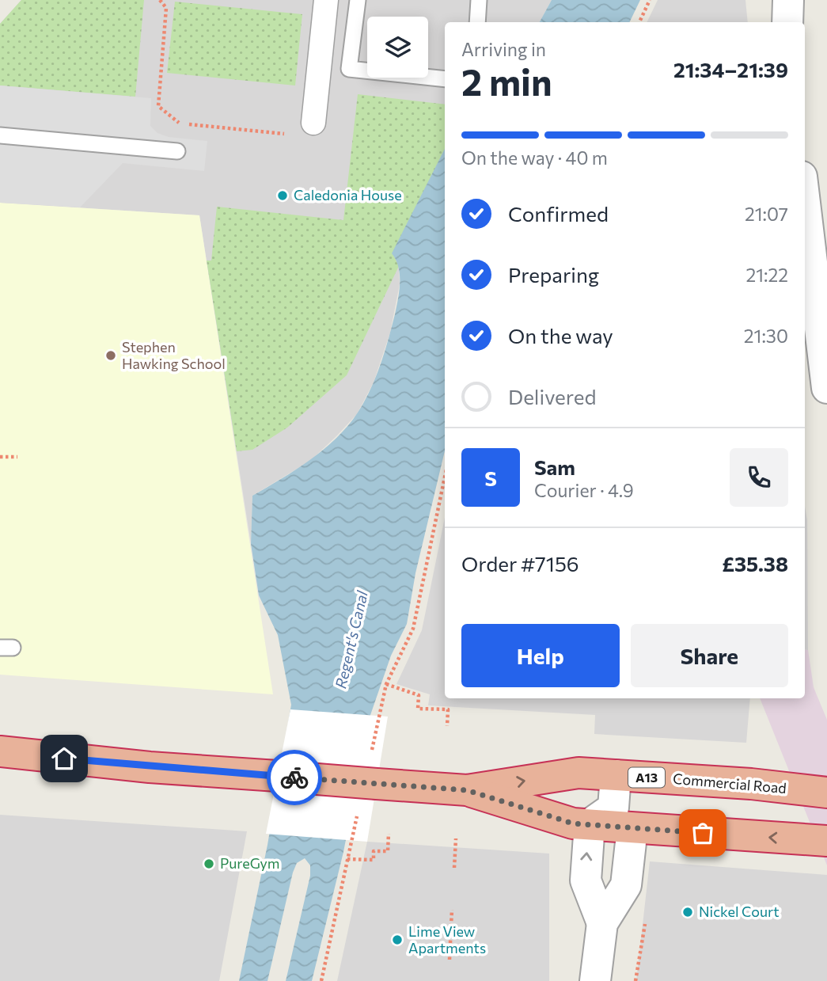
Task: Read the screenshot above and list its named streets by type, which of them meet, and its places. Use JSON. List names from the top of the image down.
{
  "streets": {
    "highway": ["A13", "Commercial Road"]
  },
  "water": ["Regent's Canal"],
  "places": [
    "Caledonia House",
    "Stephen Hawking School",
    "PureGym",
    "Nickel Court",
    "Lime View Apartments"
  ],
  "page": {
    "heading": ["2 min", "Arriving in", "21:34–21:39"],
    "panel": [
      "Sam",
      "Courier · 4.9",
      "Order #7156",
      "£35.38"
    ],
    "bar": "On the way · 40 m",
    "list": [
      ["Confirmed", "21:07"],
      ["Preparing", "21:22"],
      ["On the way", "21:30"],
      "Delivered"
    ],
    "round": "S",
    "buttons": ["Help", "Share"]
  }
}
